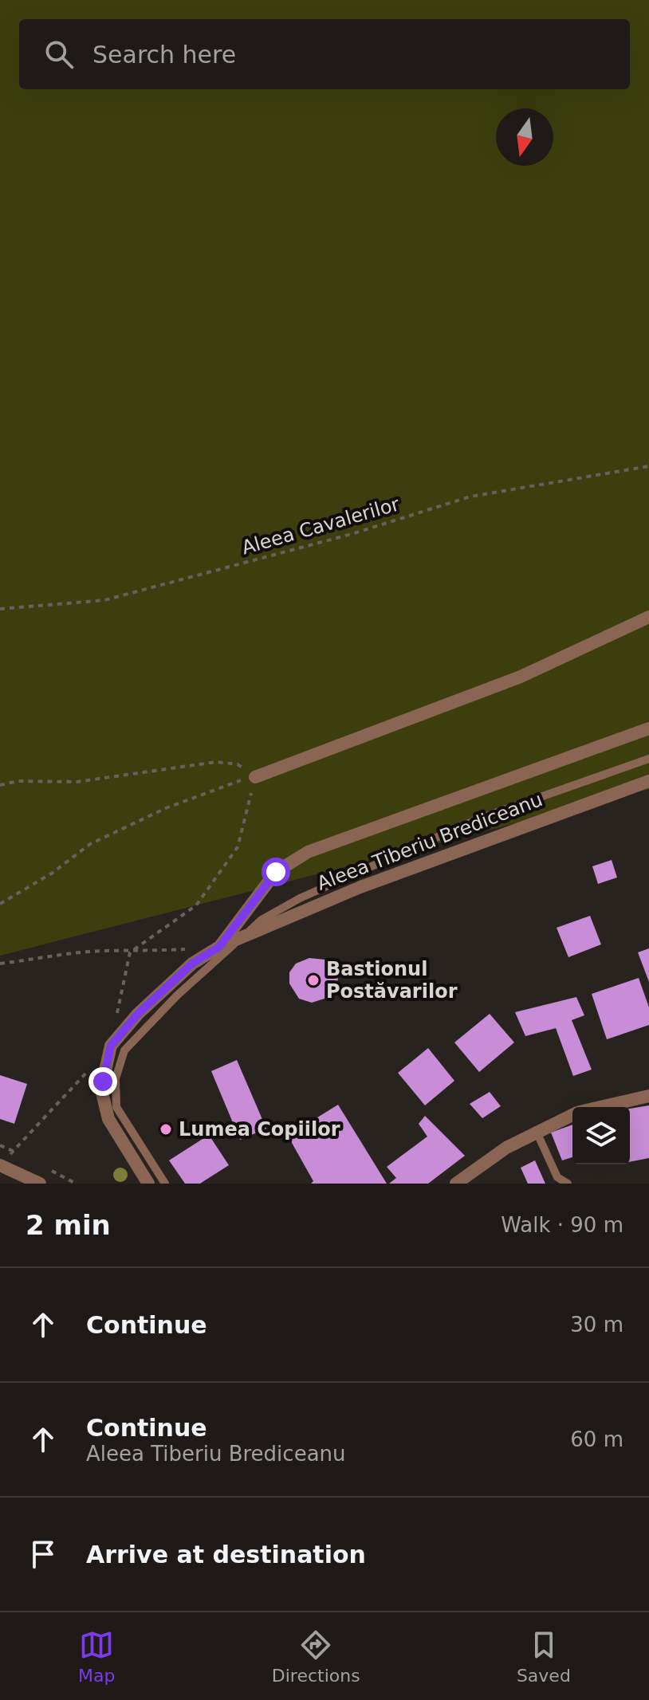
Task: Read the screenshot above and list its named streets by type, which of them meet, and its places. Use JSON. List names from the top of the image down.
{
  "streets": {
    "street": ["Aleea Tiberiu Brediceanu"],
    "path": ["Aleea Cavalerilor"]
  },
  "places": ["Bastionul Postăvarilor", "Lumea Copiilor"],
  "north": "bottom",
  "page": {
    "search": "Search here",
    "heading": ["2 min", "Walk · 90 m"],
    "list": [
      ["Continue", "30 m"],
      ["Continue", "Aleea Tiberiu Brediceanu", "60 m"],
      "Arrive at destination"
    ],
    "nav": ["Map", "Directions", "Saved"]
  }
}
